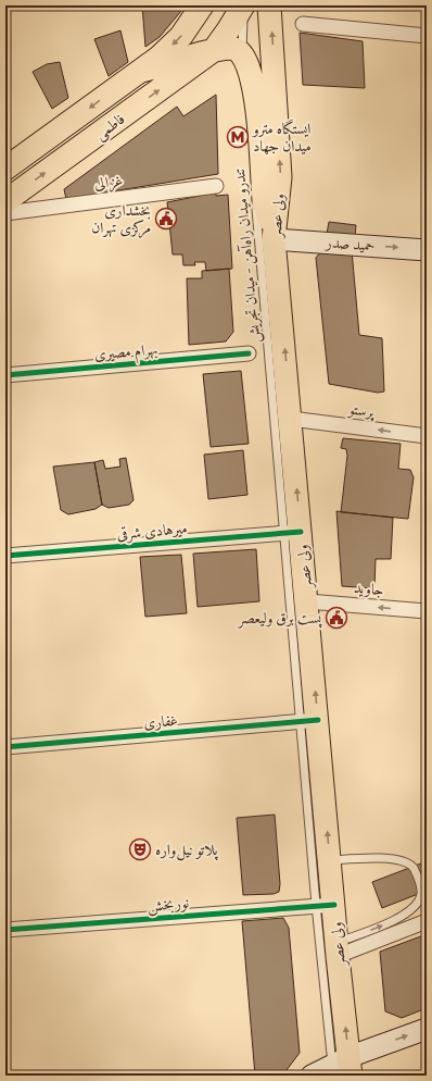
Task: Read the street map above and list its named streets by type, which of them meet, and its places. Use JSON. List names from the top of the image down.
{
  "streets": {
    "main road": ["فاطمی", "ولی عصر"],
    "street": [
      "غزالی",
      "حمید صدر",
      "بهرام مصیری",
      "پرستو",
      "میرهادی شرقی",
      "جاوید",
      "غفاری",
      "نوربخش"
    ],
    "lane": ["تندرو میدان راه‌آهن - میدان تجریش"]
  },
  "crossings": [
    ["ولی عصر", "حمید صدر"],
    ["ولی عصر", "تندرو میدان راه‌آهن - میدان تجریش"],
    ["ولی عصر", "پرستو"],
    ["ولی عصر", "میرهادی شرقی"],
    ["ولی عصر", "جاوید"],
    ["ولی عصر", "غفاری"],
    ["ولی عصر", "نوربخش"],
    ["تندرو میدان راه‌آهن - میدان تجریش", "میرهادی شرقی"],
    ["تندرو میدان راه‌آهن - میدان تجریش", "غفاری"],
    ["تندرو میدان راه‌آهن - میدان تجریش", "نوربخش"]
  ],
  "one_way": [
    "ولی عصر",
    "حمید صدر",
    "پرستو",
    "جاوید"
  ],
  "places": {
    "metro station": ["ایستگاه مترو میدان جهاد"],
    "public building": ["بخشداری مرکزی تهران", "پست برق ولیعصر"],
    "theatre": ["پلاتو نیل‌واره"]
  }
}
